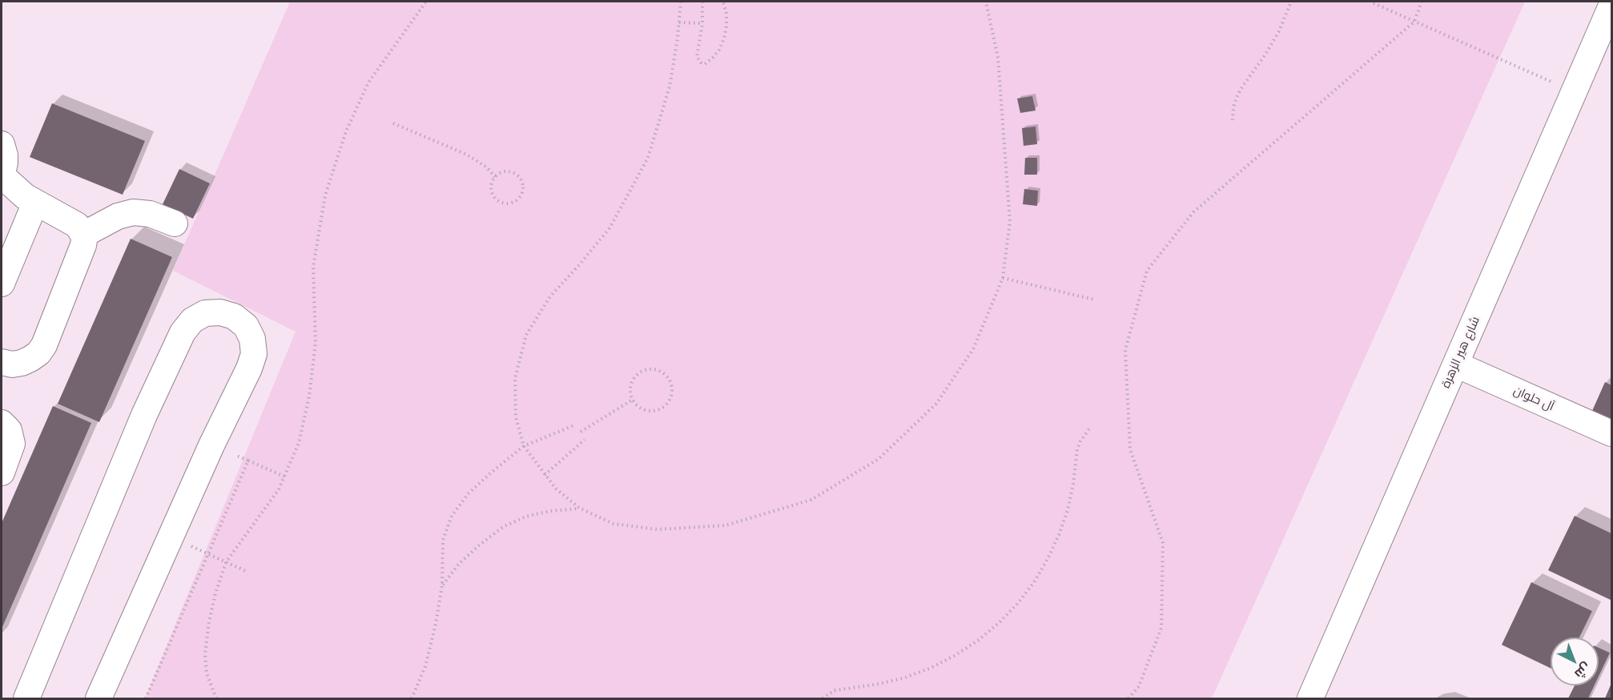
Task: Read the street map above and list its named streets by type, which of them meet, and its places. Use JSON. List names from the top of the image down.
{
  "streets": {
    "street": ["شارع هير الزهرة", "آل حلوان"]
  },
  "crossings": [
    ["شارع هير الزهرة", "آل حلوان"]
  ],
  "north": "bottom right"
}
